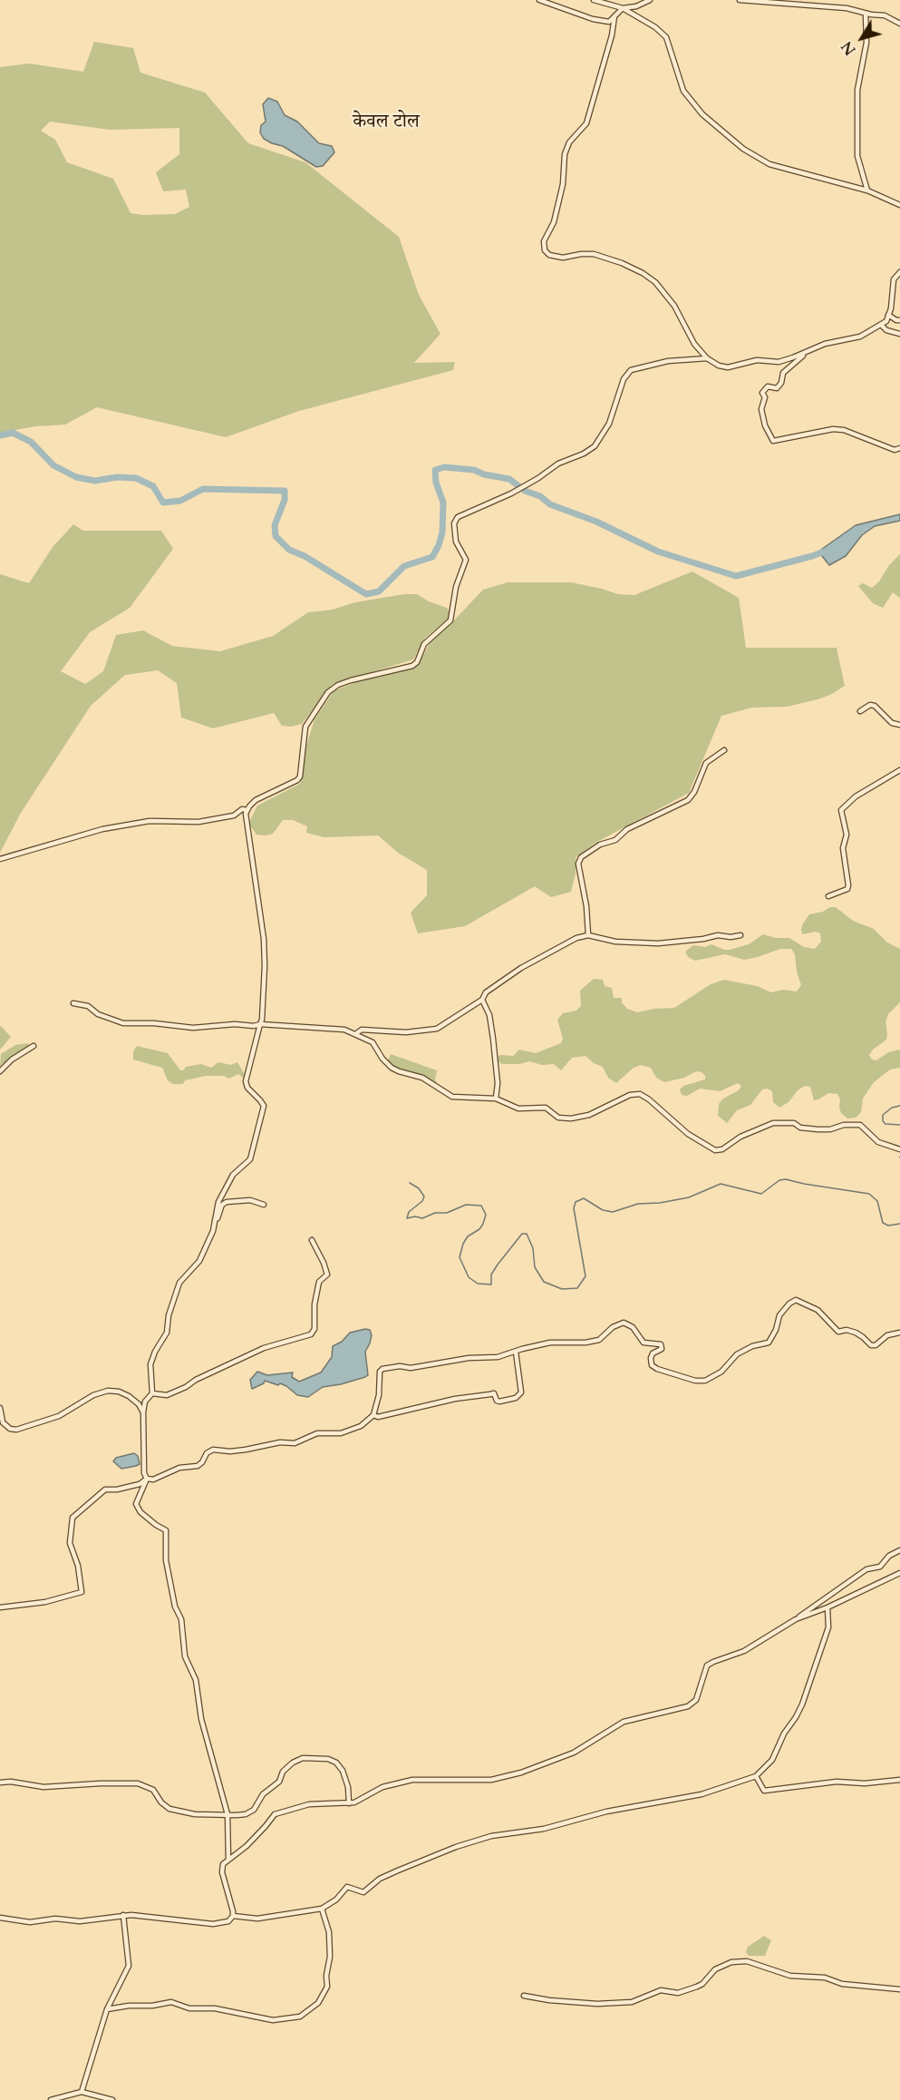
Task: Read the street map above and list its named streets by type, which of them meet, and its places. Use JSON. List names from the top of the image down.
{
  "districts": ["केवल टोल"],
  "north": "bottom left"
}
